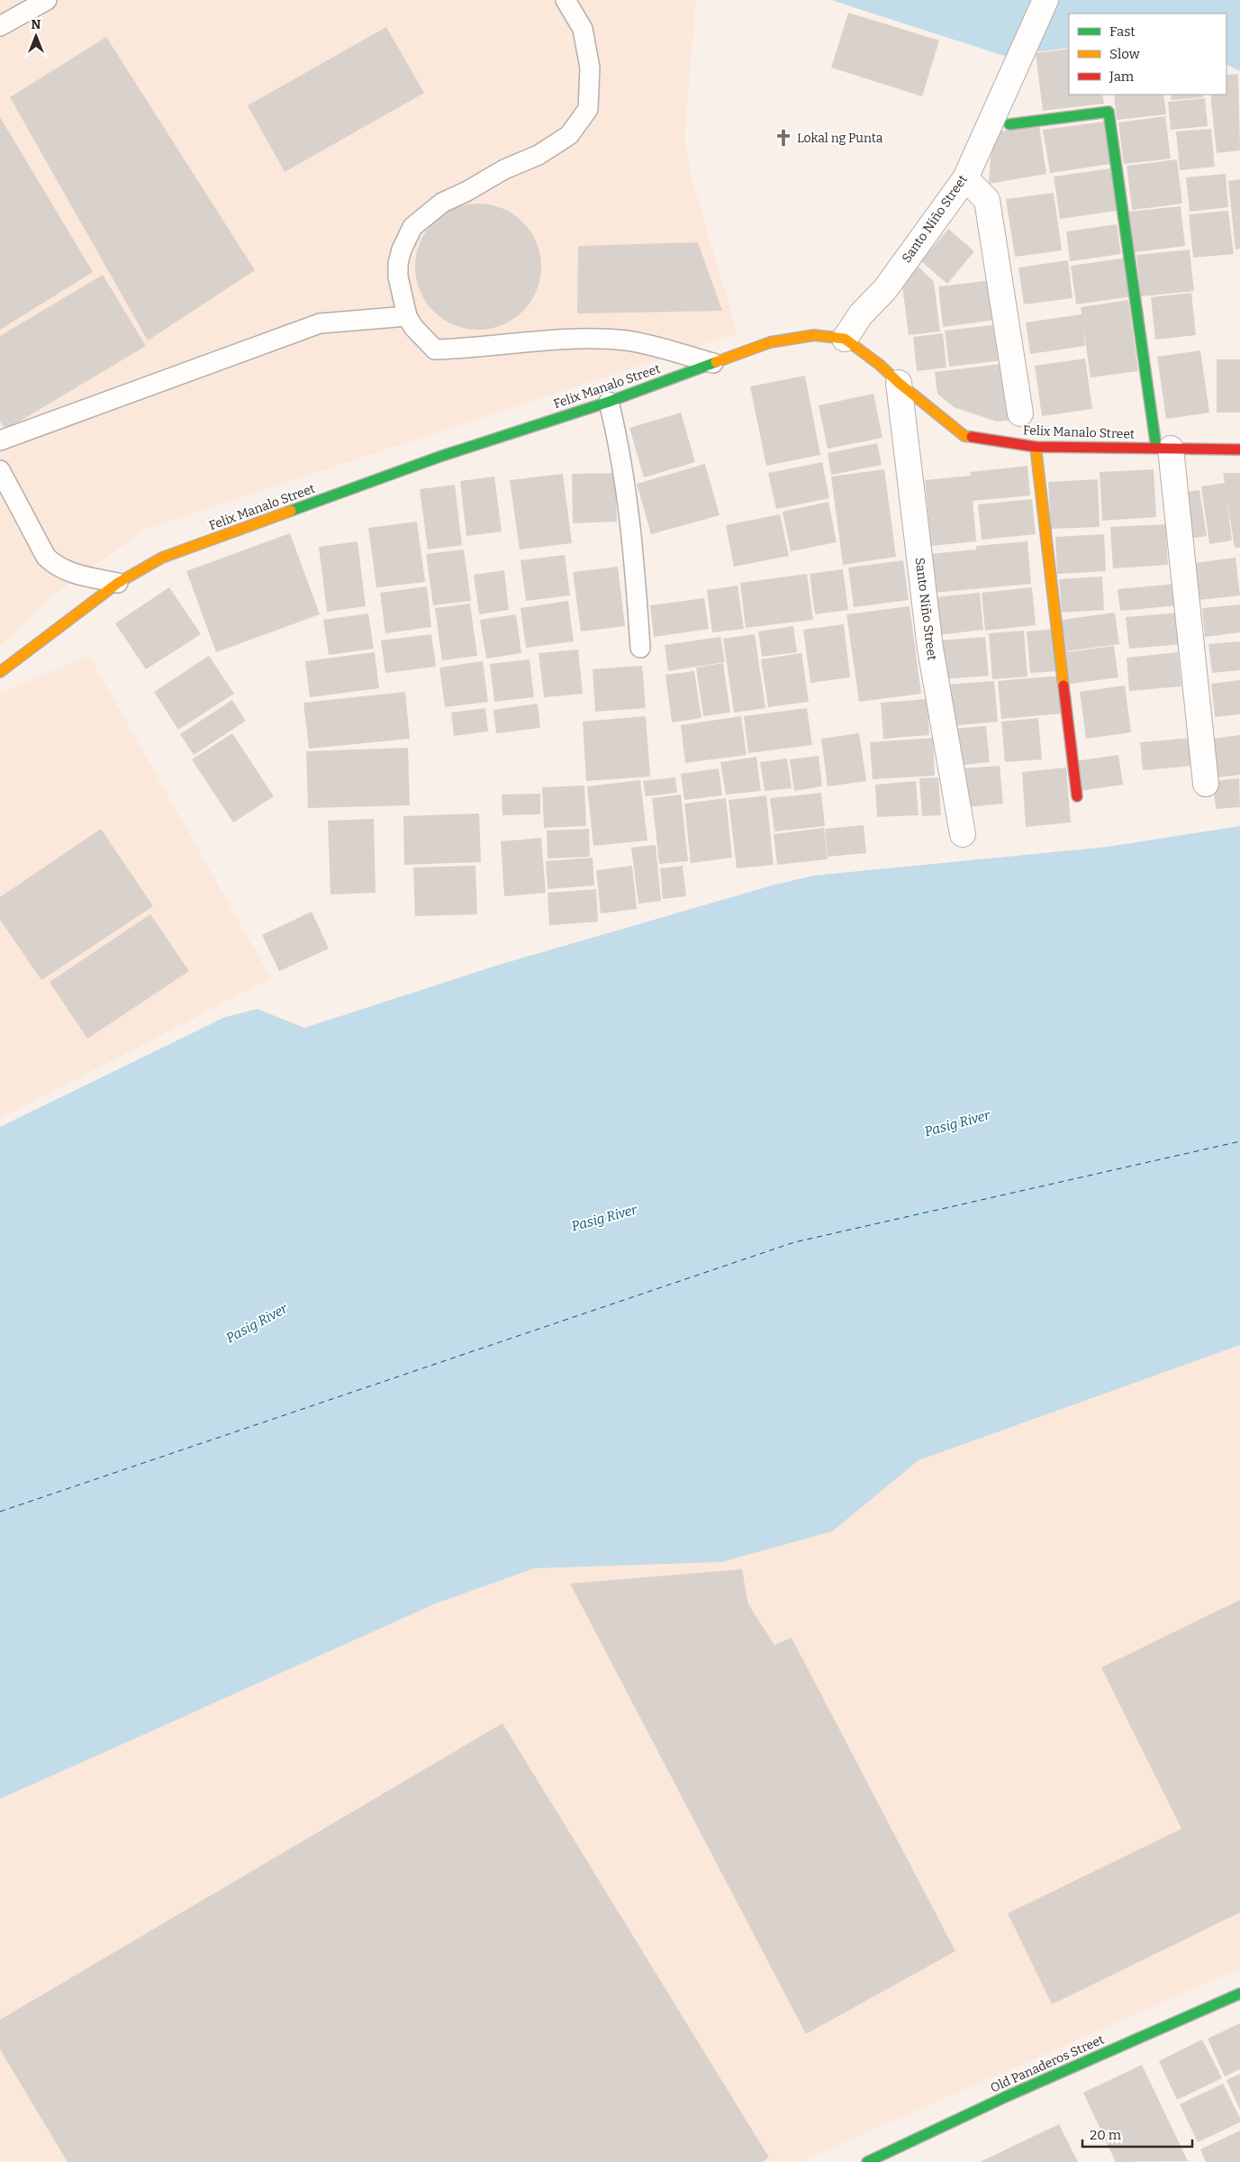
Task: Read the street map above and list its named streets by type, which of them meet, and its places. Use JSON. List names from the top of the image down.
{
  "streets": {
    "street": ["Santo Niño Street", "Felix Manalo Street", "Old Panaderos Street"]
  },
  "crossings": [
    ["Santo Niño Street", "Felix Manalo Street"]
  ],
  "water": ["Pasig River"],
  "places": {
    "church": ["Lokal ng Punta"]
  },
  "legend": ["Fast", "Slow", "Jam"],
  "scale_bar": "20 m",
  "north": "top"
}
